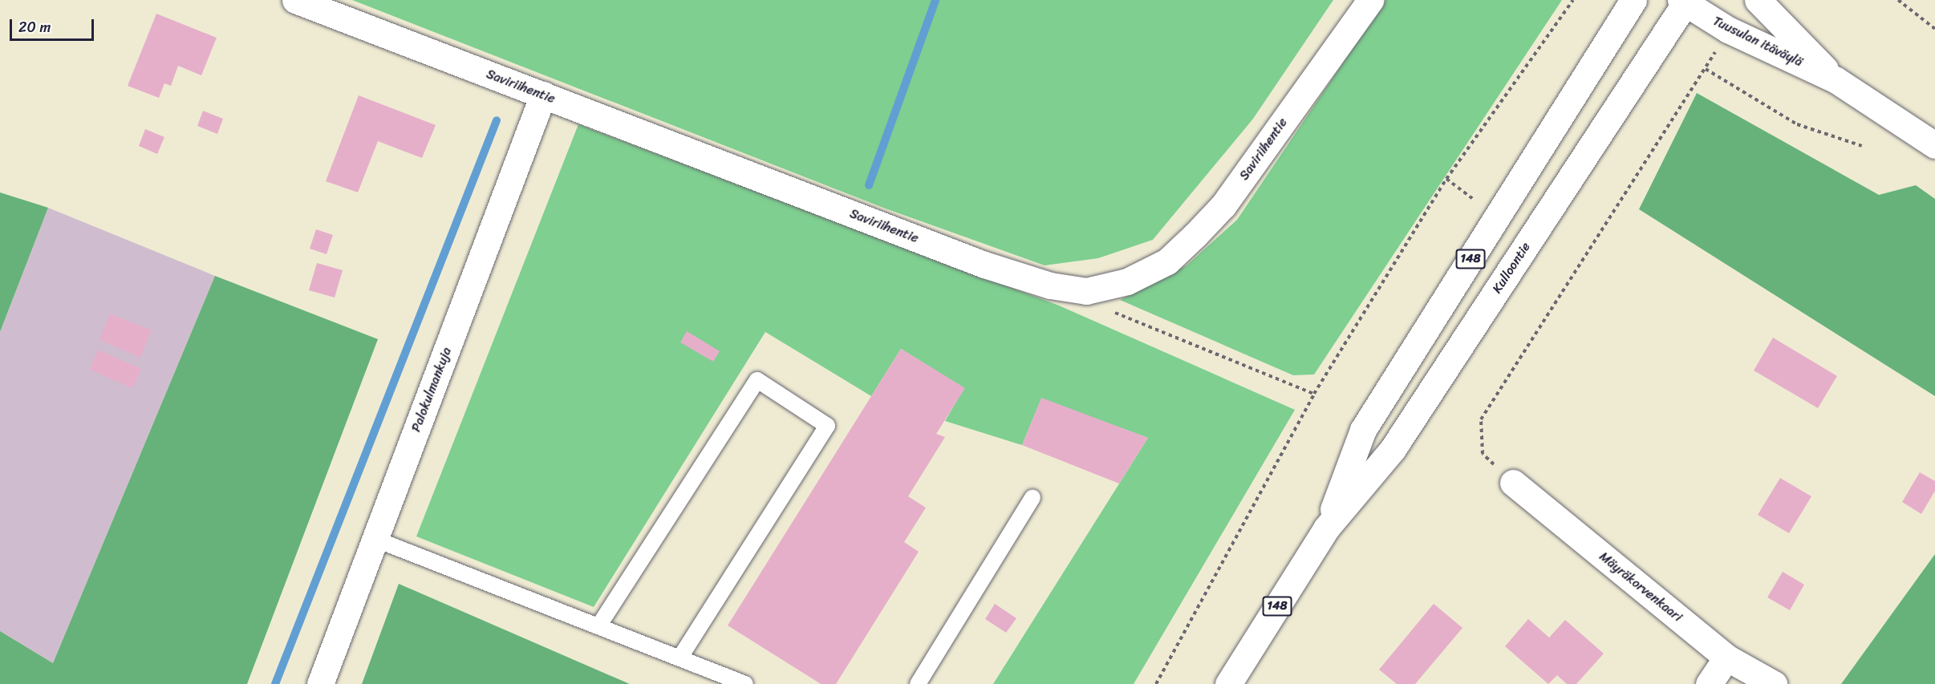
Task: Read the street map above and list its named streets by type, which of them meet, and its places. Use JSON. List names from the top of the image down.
{
  "streets": {
    "street": [
      "Tuusulan itäväylä",
      "Saviriihentie",
      "148",
      "Kulloontie",
      "Palokulmankuja",
      "Mäyräkorvenkaari"
    ]
  },
  "crossings": [
    ["Tuusulan itäväylä", "Kulloontie"],
    ["Saviriihentie", "Palokulmankuja"]
  ],
  "scale_bar": "20 m"
}
